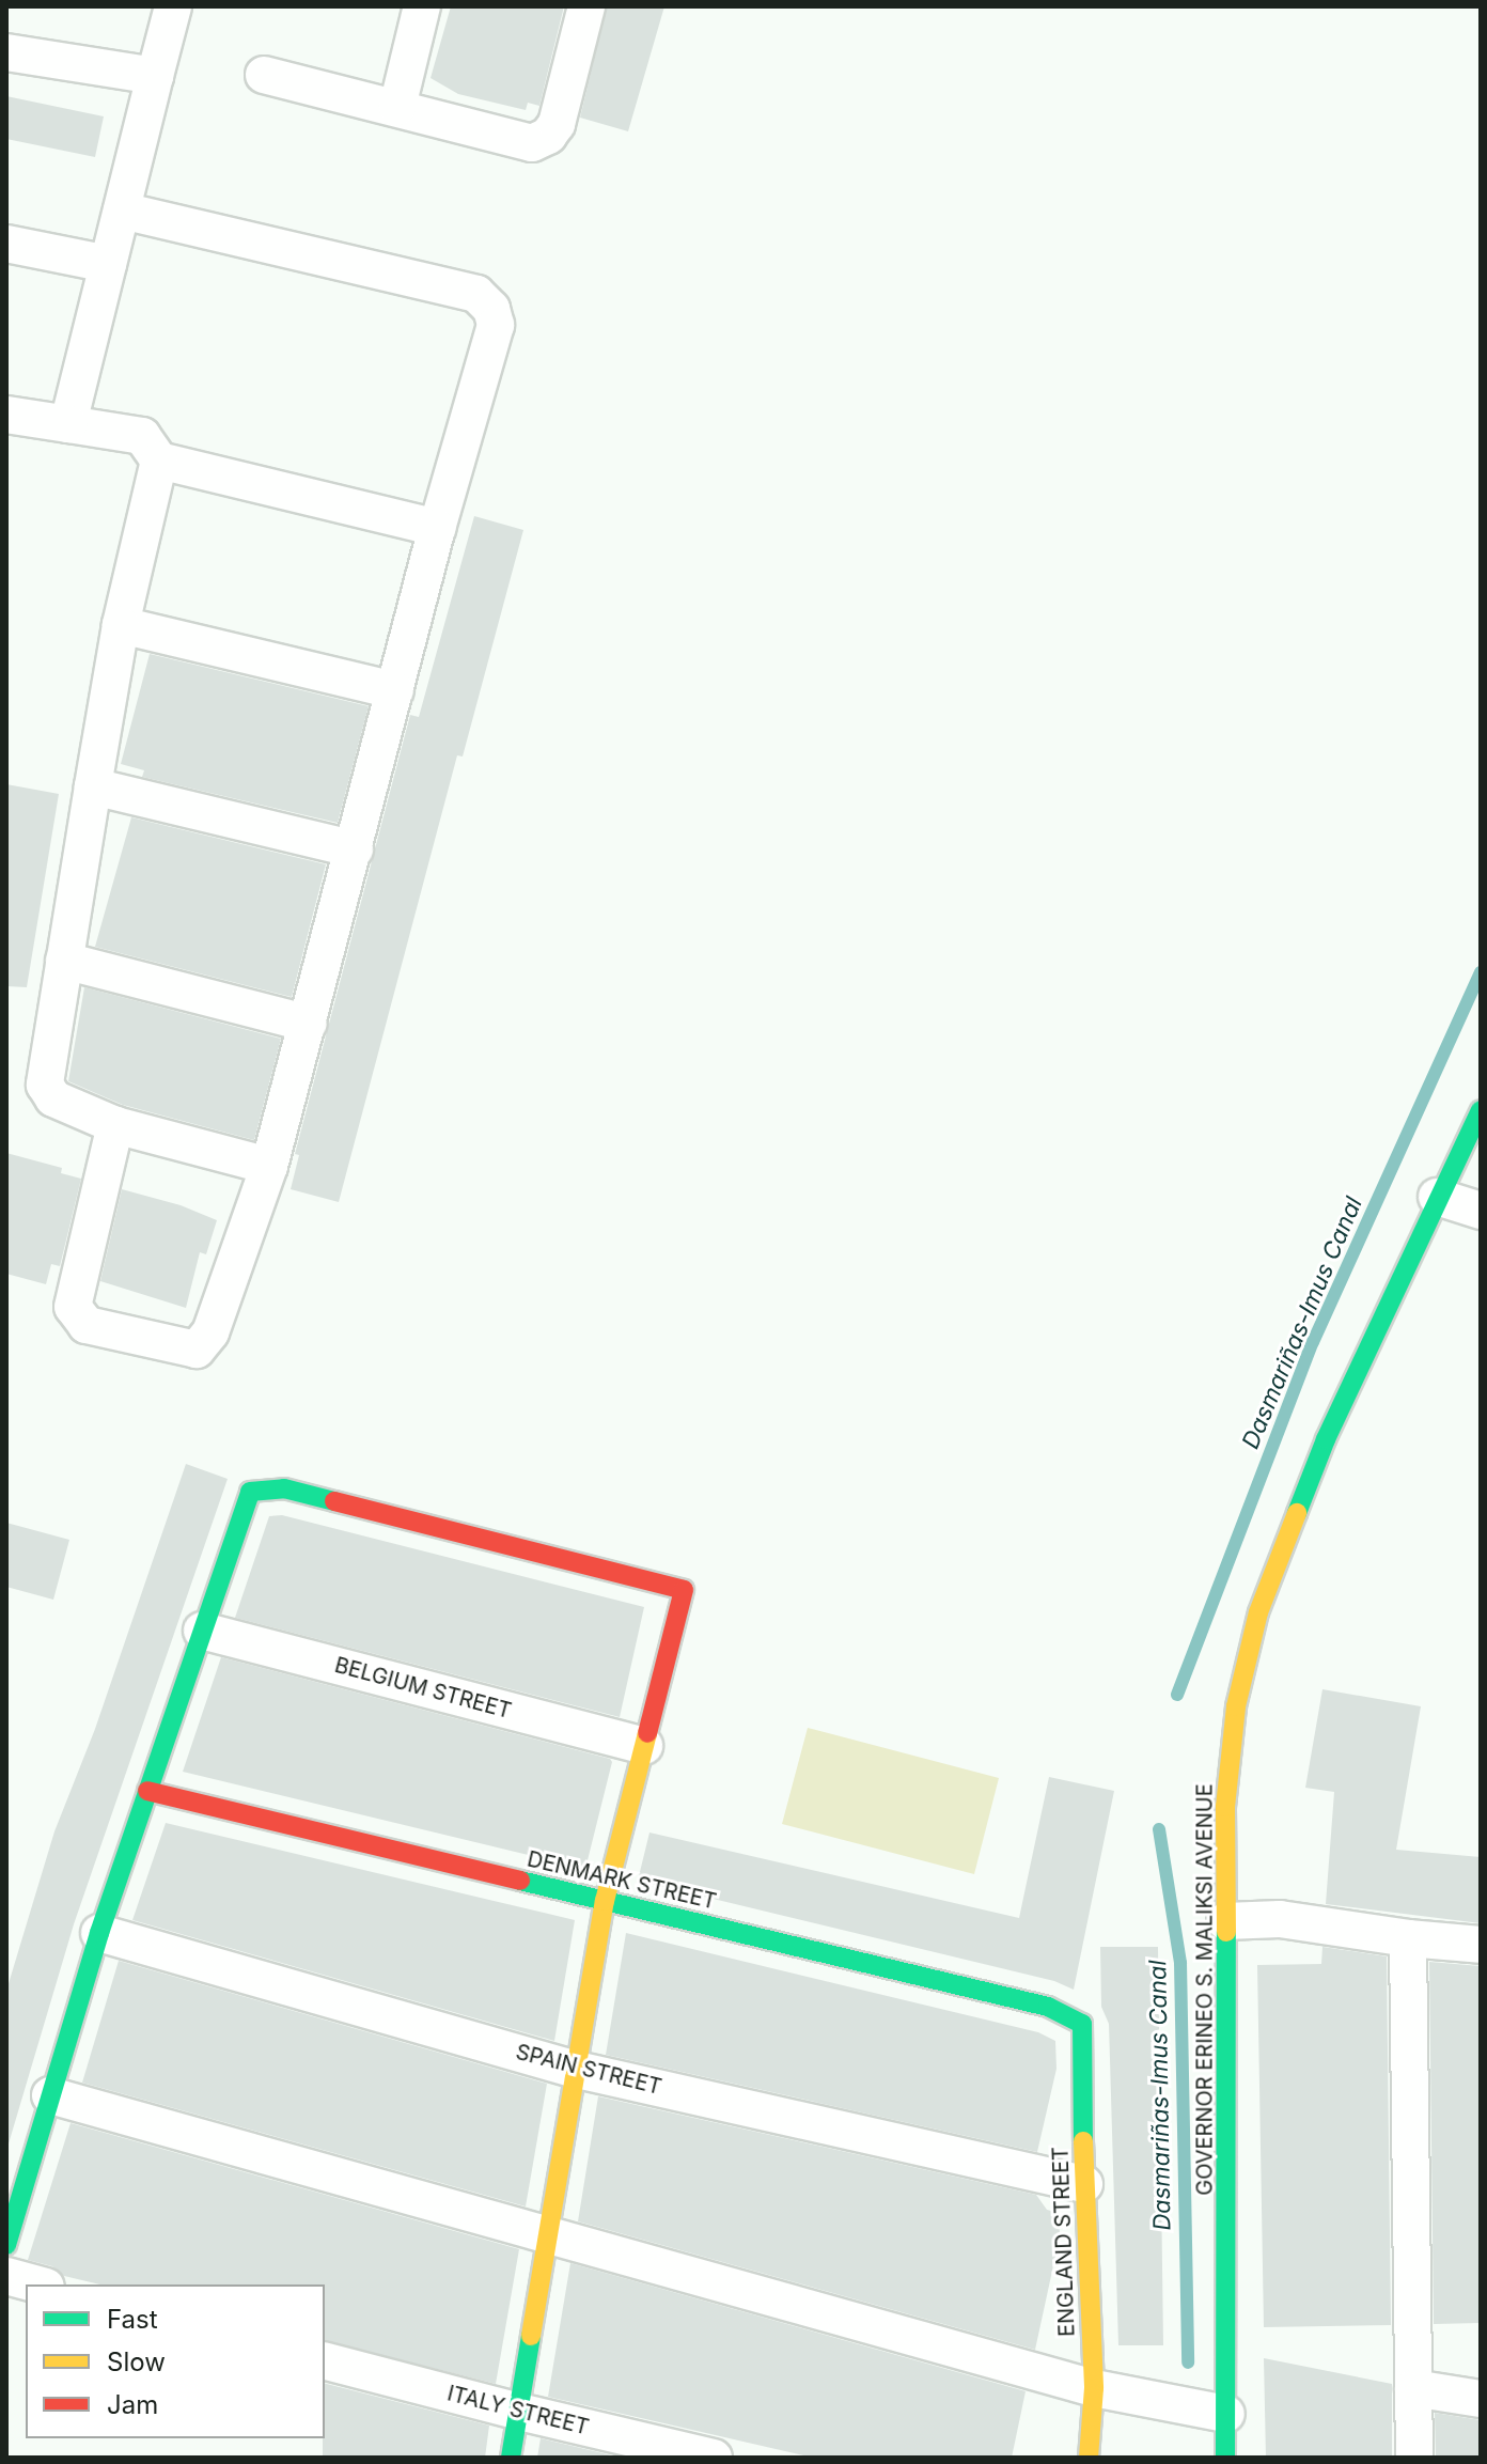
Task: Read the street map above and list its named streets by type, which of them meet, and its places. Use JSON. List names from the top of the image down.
{
  "streets": {
    "street": [
      "BELGIUM STREET",
      "DENMARK STREET",
      "GOVERNOR ERINEO S. MALIKSI AVENUE",
      "SPAIN STREET",
      "ENGLAND STREET",
      "ITALY STREET"
    ]
  },
  "crossings": [
    ["DENMARK STREET", "ENGLAND STREET"],
    ["SPAIN STREET", "ENGLAND STREET"]
  ],
  "water": ["Dasmariñas-Imus Canal"],
  "legend": ["Fast", "Slow", "Jam"]
}
